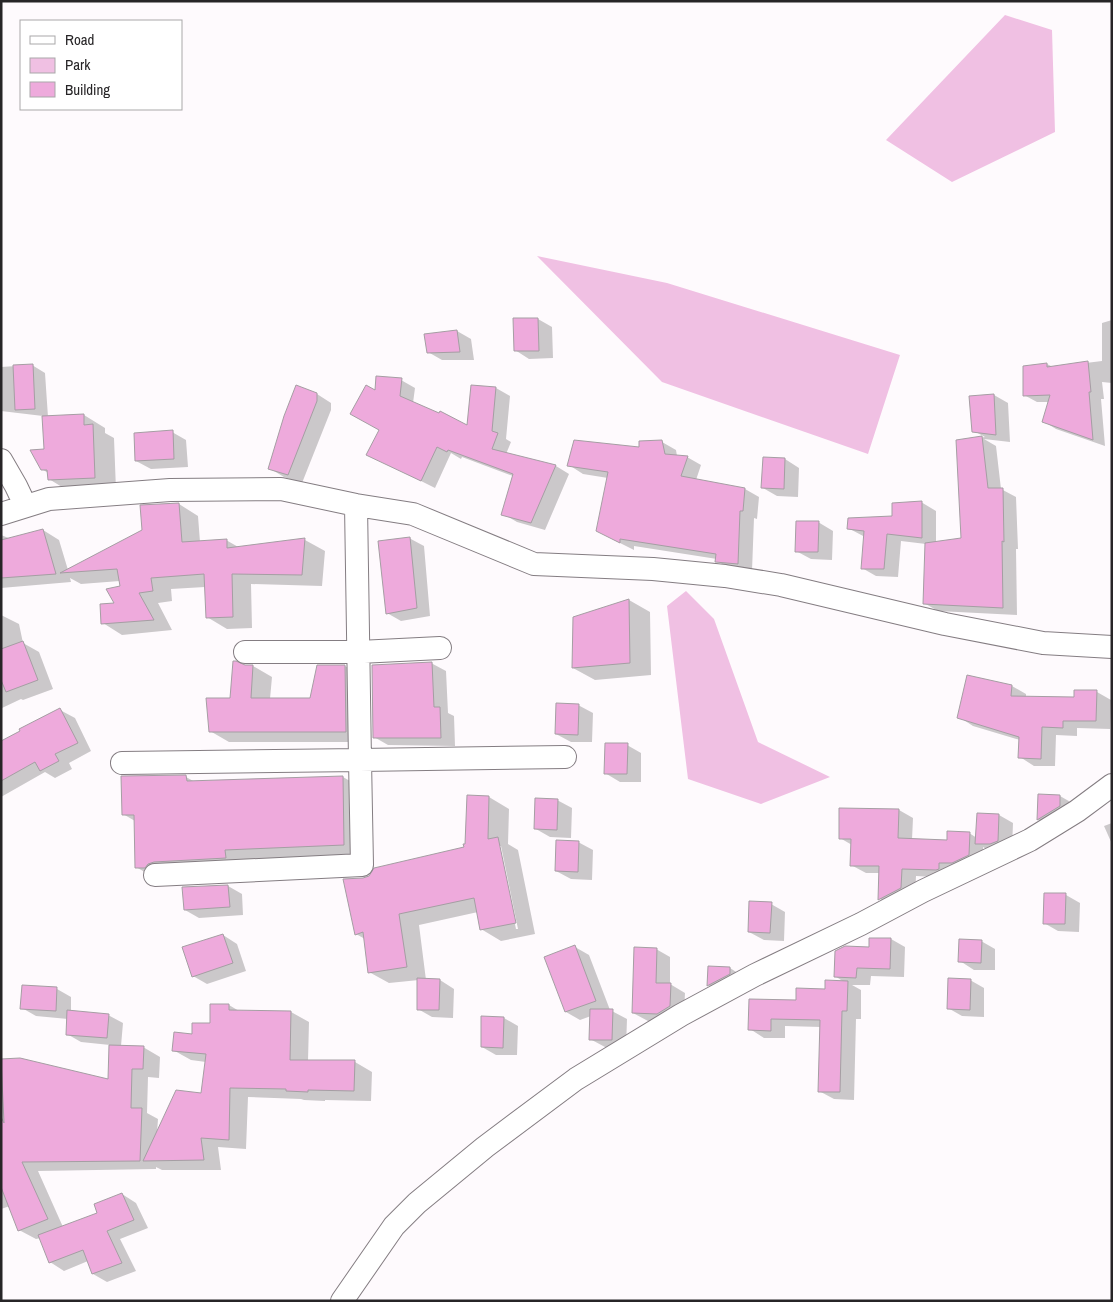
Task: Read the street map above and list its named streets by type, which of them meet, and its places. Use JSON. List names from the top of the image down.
{
  "legend": ["Road", "Park", "Building"]
}
